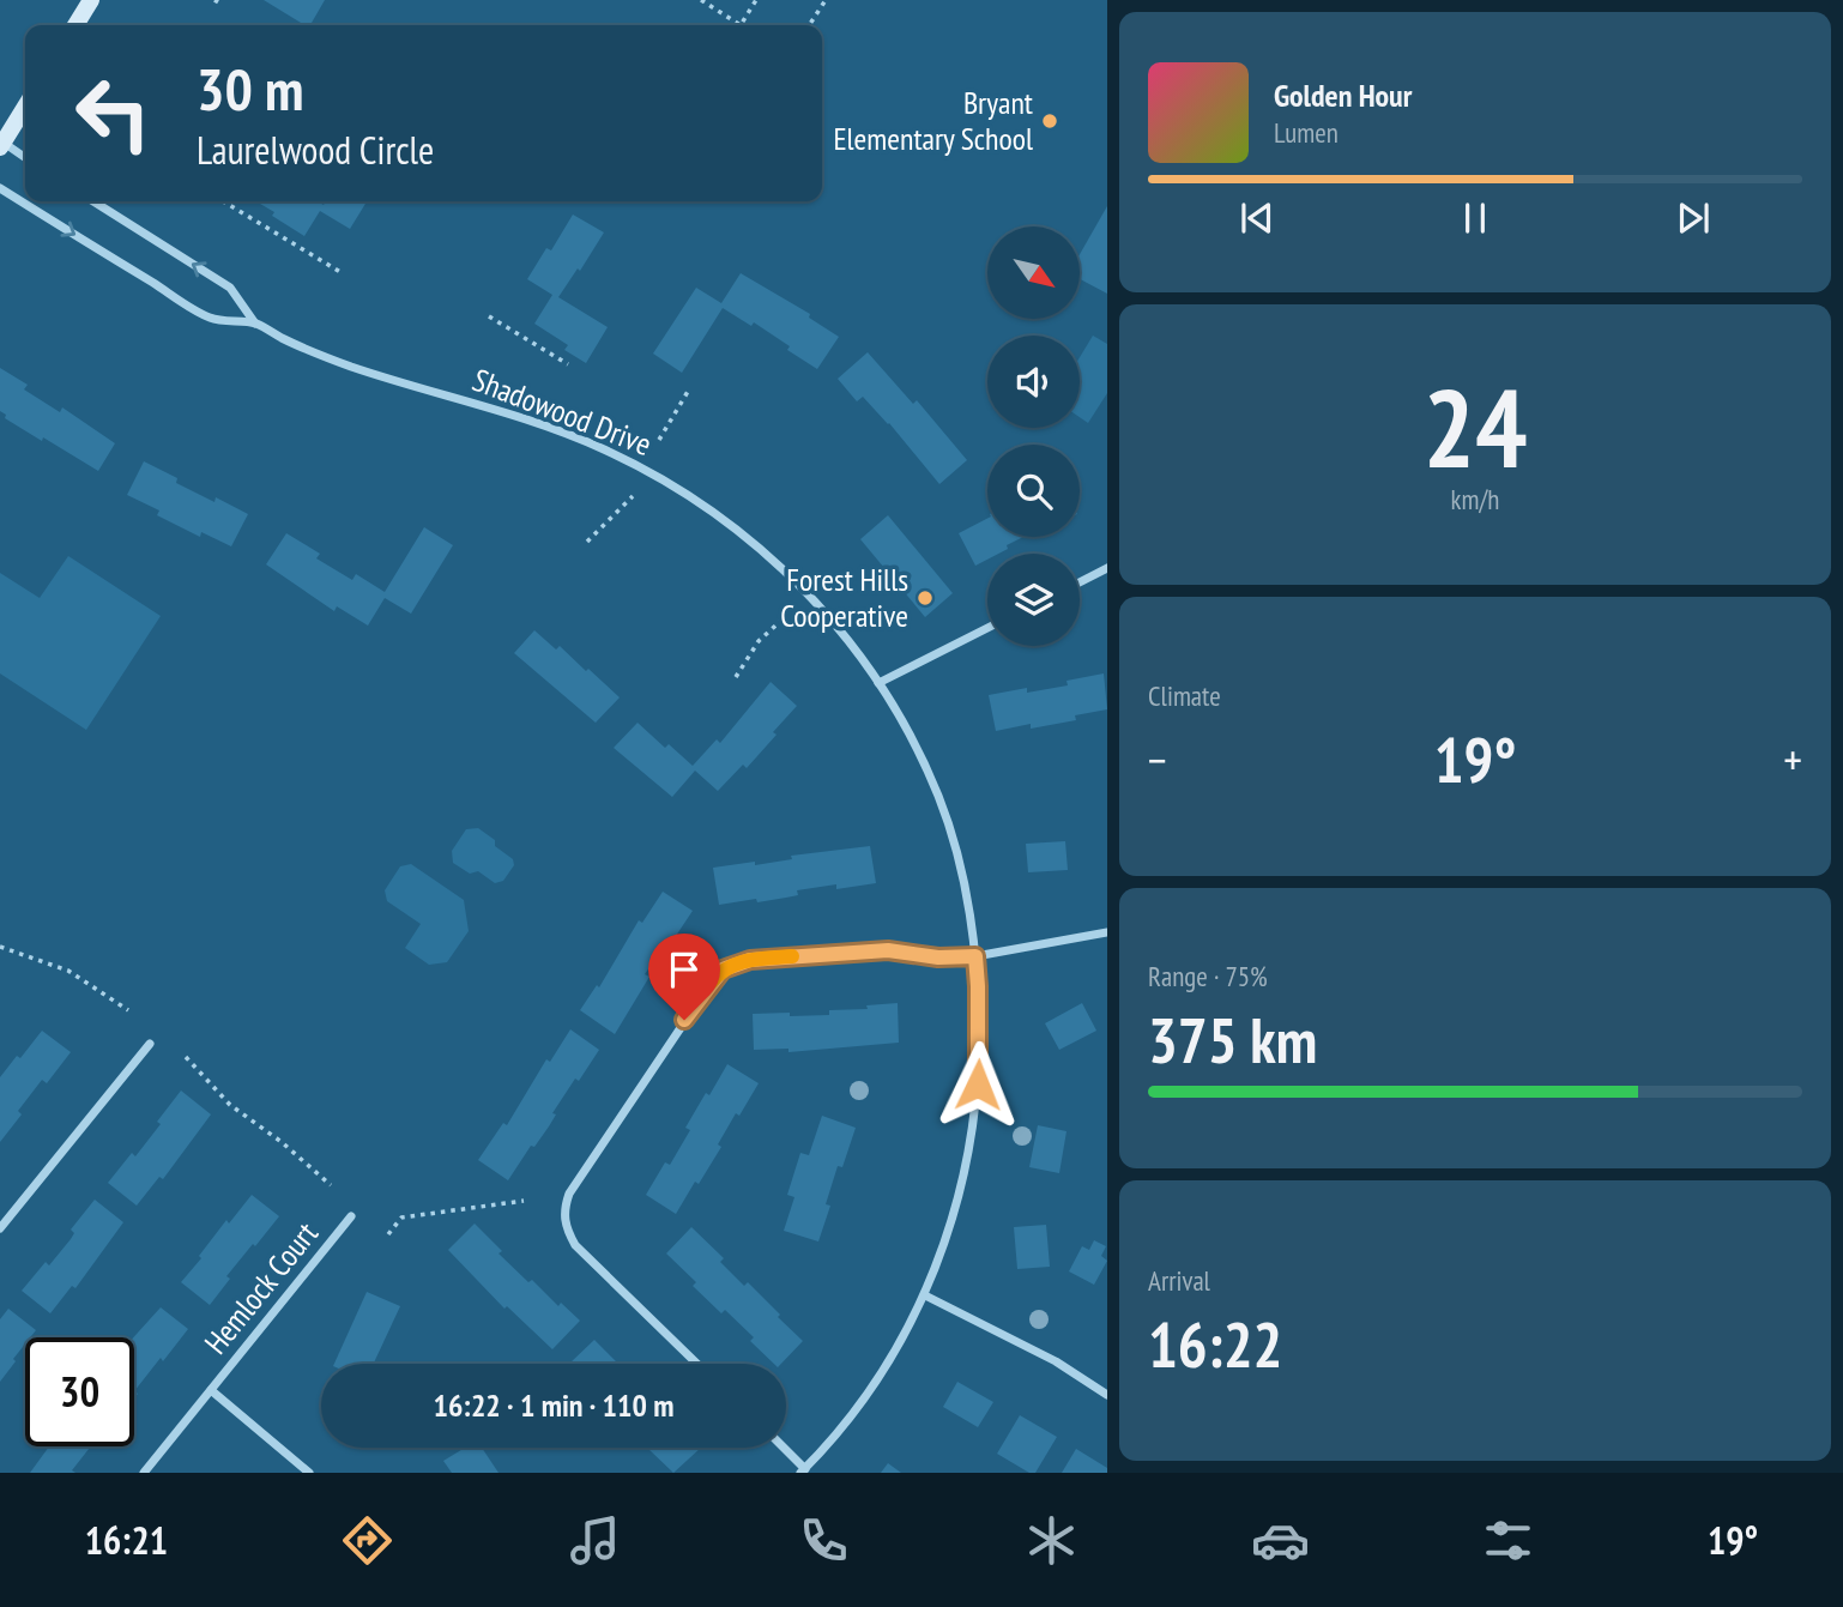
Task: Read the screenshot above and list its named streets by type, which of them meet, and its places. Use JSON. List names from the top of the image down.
{
  "streets": {
    "street": ["Shadowood Drive", "Hemlock Court"]
  },
  "places": ["Bryant Elementary School", "Forest Hills Cooperative"],
  "north": "bottom right",
  "page": {
    "turn": ["30 m", "Laurelwood Circle"],
    "song": ["Golden Hour", "Lumen"],
    "tile": [
      ["24", "km/h"],
      "Climate",
      ["Range · 75%", "375 km"],
      ["Arrival", "16:22"]
    ],
    "heat": ["−", "19°", "+"],
    "limit": "30",
    "trip": "16:22 · 1 min · 110 m",
    "tabs": ["16:21", "19°"]
  }
}
